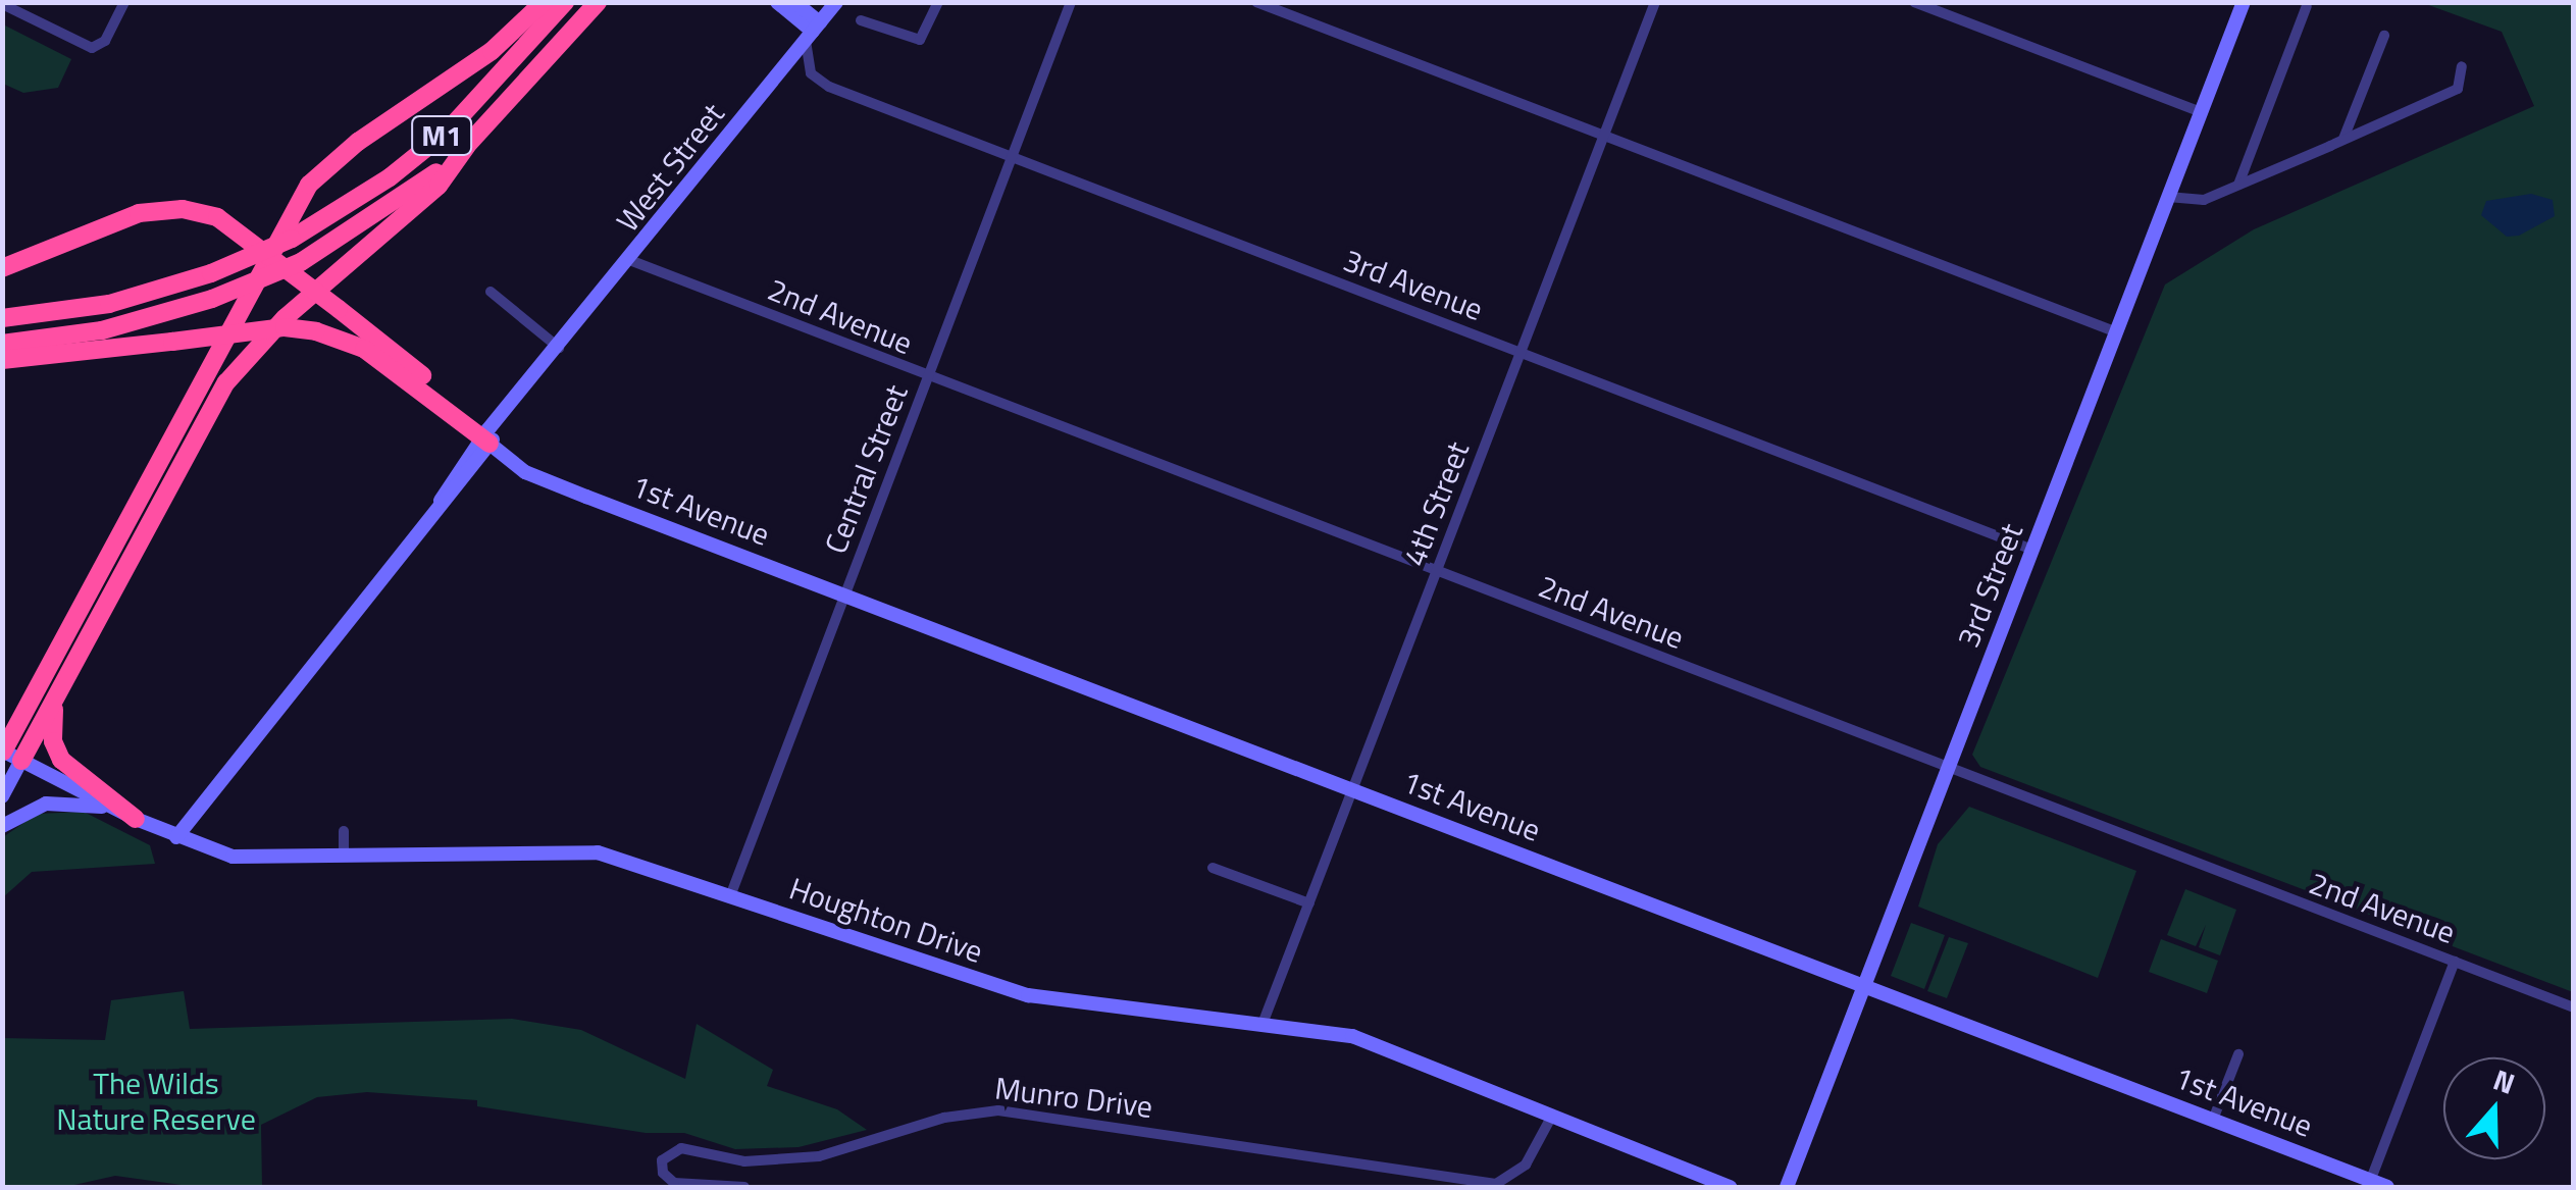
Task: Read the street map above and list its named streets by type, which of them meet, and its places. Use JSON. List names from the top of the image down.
{
  "streets": {
    "highway": ["M1"],
    "main road": [
      "West Street",
      "1st Avenue",
      "3rd Street",
      "Houghton Drive"
    ],
    "street": [
      "3rd Avenue",
      "2nd Avenue",
      "Central Street",
      "4th Street",
      "Munro Drive"
    ]
  },
  "crossings": [
    ["West Street", "3rd Avenue"],
    ["West Street", "2nd Avenue"],
    ["West Street", "1st Avenue"],
    ["West Street", "Houghton Drive"],
    ["3rd Avenue", "Central Street"],
    ["3rd Avenue", "4th Street"],
    ["3rd Avenue", "3rd Street"],
    ["2nd Avenue", "Central Street"],
    ["2nd Avenue", "4th Street"],
    ["2nd Avenue", "3rd Street"],
    ["Central Street", "1st Avenue"],
    ["Central Street", "Houghton Drive"],
    ["4th Street", "1st Avenue"],
    ["4th Street", "Houghton Drive"],
    ["1st Avenue", "3rd Street"],
    ["Houghton Drive", "Munro Drive"]
  ],
  "parks": ["The Wilds Nature Reserve"],
  "north": "top"
}
